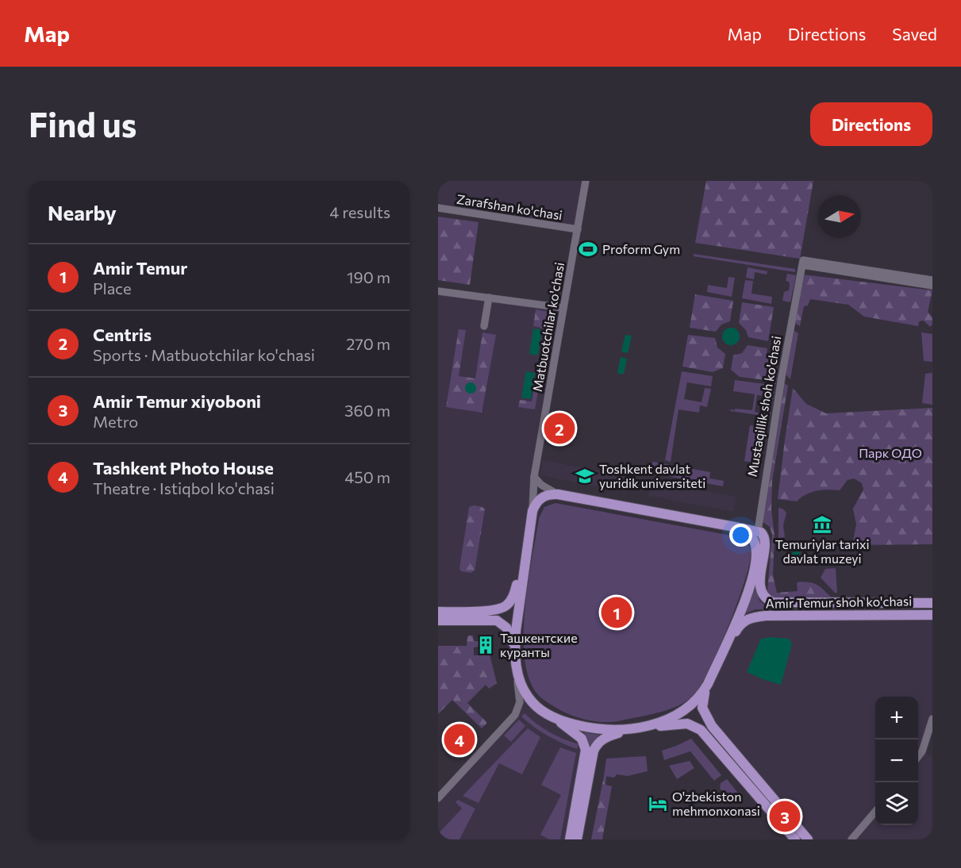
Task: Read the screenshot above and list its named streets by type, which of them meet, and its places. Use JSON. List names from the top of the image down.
{
  "streets": {
    "main road": ["Amir Temur shoh ko'chasi"],
    "street": ["Zarafshan ko'chasi", "Matbuotchilar ko'chasi", "Mustaqillik shoh ko'chasi"]
  },
  "crossings": [
    ["Zarafshan ko'chasi", "Matbuotchilar ko'chasi"],
    ["Mustaqillik shoh ko'chasi", "Amir Temur shoh ko'chasi"]
  ],
  "parks": ["Парк ОДО"],
  "places": {
    "sports": ["Proform Gym"],
    "school or university": ["Toshkent davlat yuridik universiteti"],
    "museum": ["Temuriylar tarixi davlat muzeyi"],
    "building": ["Ташкентские куранты"],
    "hotel": ["O'zbekiston mehmonxonasi"]
  },
  "north": "right",
  "page": {
    "header": "Map",
    "nav": ["Map", "Directions", "Saved"],
    "buttons": "Directions",
    "title": "Find us",
    "heading": ["Nearby", "4 results"],
    "list": [
      {
        "mark": "1",
        "name": "Amir Temur",
        "note": "Place",
        "value": "190 m"
      },
      {
        "mark": "2",
        "name": "Centris",
        "note": "Sports · Matbuotchilar ko'chasi",
        "value": "270 m"
      },
      {
        "mark": "3",
        "name": "Amir Temur xiyoboni",
        "note": "Metro",
        "value": "360 m"
      },
      {
        "mark": "4",
        "name": "Tashkent Photo House",
        "note": "Theatre · Istiqbol ko'chasi",
        "value": "450 m"
      }
    ],
    "pins": [
      "2",
      "1",
      "4",
      "3"
    ],
    "map_buttons": ["+", "−"]
  }
}
